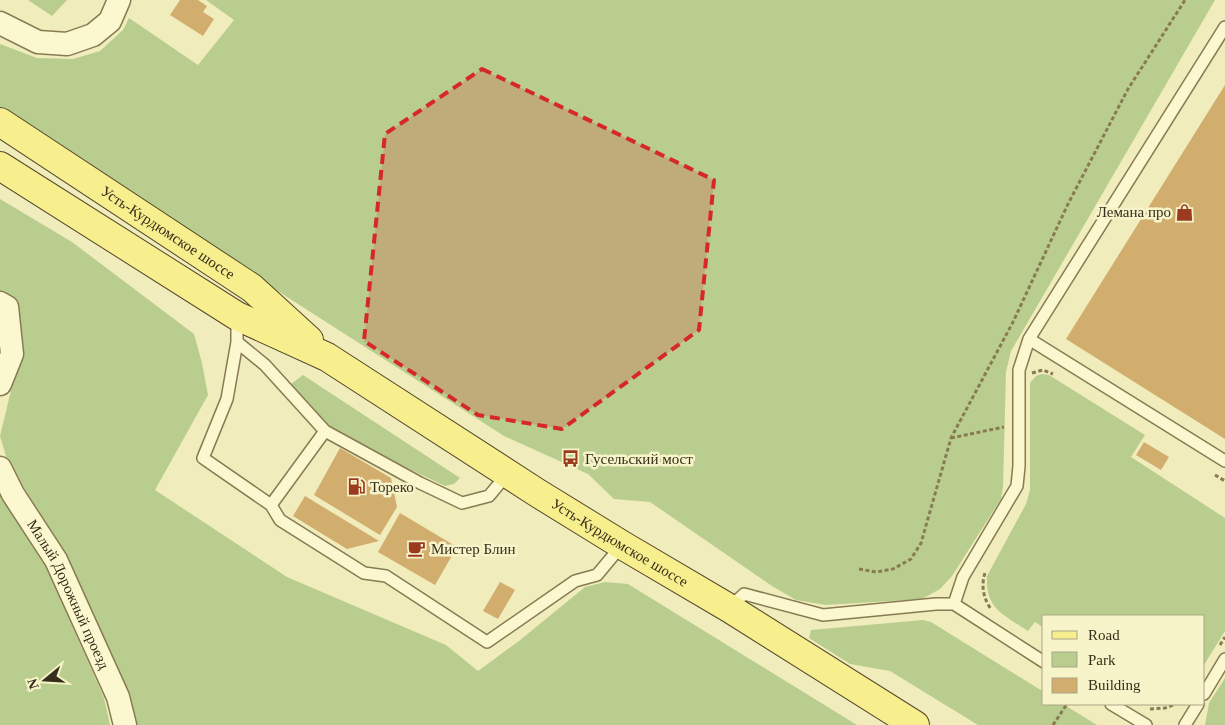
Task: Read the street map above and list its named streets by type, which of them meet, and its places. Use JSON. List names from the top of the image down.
{
  "streets": {
    "main road": ["Усть-Курдюмское шоссе"],
    "street": ["Малый Дорожный проезд"]
  },
  "places": {
    "shop": ["Лемана про"],
    "bus stop": ["Гусельский мост"],
    "fuel station": ["Тореко"],
    "cafe": ["Мистер Блин"]
  },
  "legend": ["Road", "Park", "Building"],
  "north": "left"
}
